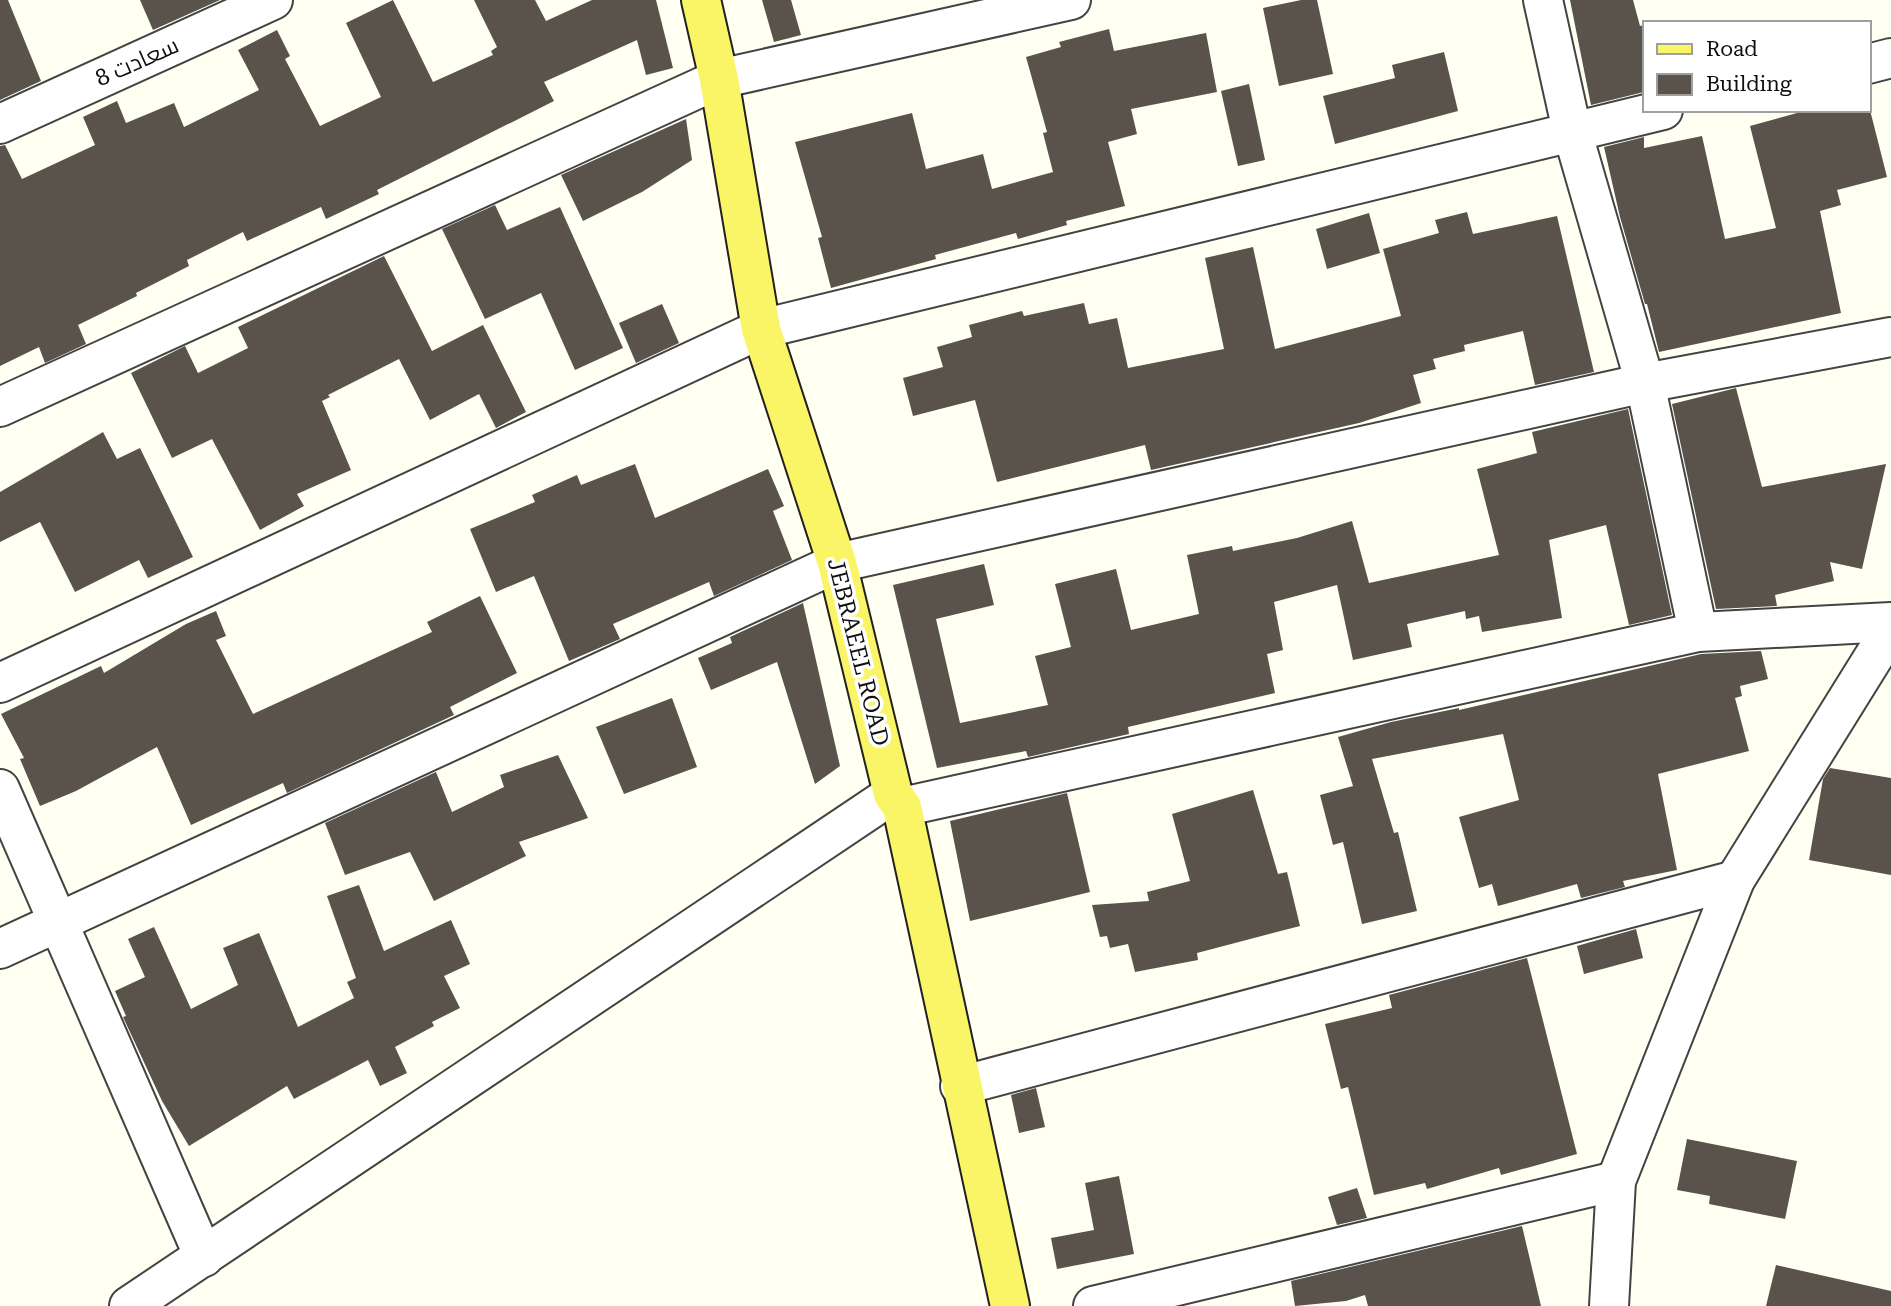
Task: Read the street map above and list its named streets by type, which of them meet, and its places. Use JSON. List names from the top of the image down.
{
  "streets": {
    "main road": ["JEBRAEEL ROAD"],
    "street": ["سعادت 8"]
  },
  "legend": ["Road", "Building"]
}
